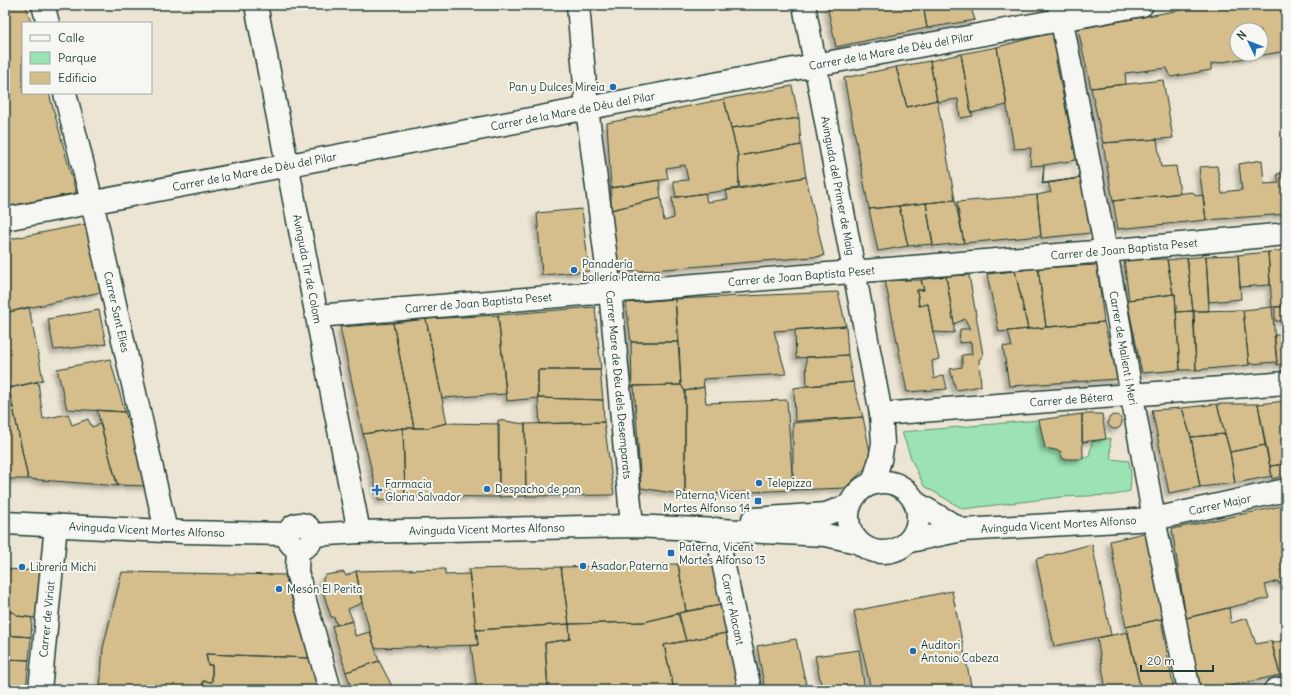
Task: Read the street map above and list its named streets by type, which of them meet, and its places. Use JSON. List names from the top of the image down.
{
  "streets": {
    "street": [
      "Carrer de la Mare de Déu del Pilar",
      "Avinguda del Primer de Maig",
      "Carrer de Joan Baptista Peset",
      "Avinguda Tir de Colom",
      "Carrer Sant Elies",
      "Carrer de Mallent i Meri",
      "Carrer Mare de Déu dels Desemparats",
      "Carrer de Bétera",
      "Carrer Major",
      "Avinguda Vicent Mortes Alfonso",
      "Carrer Alacant",
      "Carrer de Viriat"
    ]
  },
  "crossings": [
    ["Carrer de la Mare de Déu del Pilar", "Avinguda del Primer de Maig"],
    ["Carrer de la Mare de Déu del Pilar", "Avinguda Tir de Colom"],
    ["Carrer de la Mare de Déu del Pilar", "Carrer Sant Elies"],
    ["Carrer de la Mare de Déu del Pilar", "Carrer de Mallent i Meri"],
    ["Carrer de la Mare de Déu del Pilar", "Carrer Mare de Déu dels Desemparats"],
    ["Avinguda del Primer de Maig", "Carrer de Joan Baptista Peset"],
    ["Avinguda del Primer de Maig", "Carrer de Bétera"],
    ["Avinguda del Primer de Maig", "Avinguda Vicent Mortes Alfonso"],
    ["Carrer de Joan Baptista Peset", "Avinguda Tir de Colom"],
    ["Carrer de Joan Baptista Peset", "Carrer de Mallent i Meri"],
    ["Carrer de Joan Baptista Peset", "Carrer Mare de Déu dels Desemparats"],
    ["Avinguda Tir de Colom", "Avinguda Vicent Mortes Alfonso"],
    ["Carrer Sant Elies", "Avinguda Vicent Mortes Alfonso"],
    ["Carrer de Mallent i Meri", "Carrer de Bétera"],
    ["Carrer de Mallent i Meri", "Carrer Major"],
    ["Carrer de Mallent i Meri", "Avinguda Vicent Mortes Alfonso"],
    ["Carrer Mare de Déu dels Desemparats", "Avinguda Vicent Mortes Alfonso"],
    ["Carrer Major", "Avinguda Vicent Mortes Alfonso"],
    ["Avinguda Vicent Mortes Alfonso", "Carrer Alacant"],
    ["Avinguda Vicent Mortes Alfonso", "Carrer de Viriat"]
  ],
  "places": {
    "other": [
      "Pan y Dulces Mireia",
      "Panadería bollería Paterna",
      "Telepizza",
      "Despacho de pan",
      "Asador Paterna",
      "Librería Michi",
      "Mesón El Perita",
      "Auditori Antonio Cabeza"
    ],
    "health": ["Farmacia Gloria Salvador"],
    "transit": ["Paterna, Vicent Mortes Alfonso 14", "Paterna, Vicent Mortes Alfonso 13"]
  },
  "legend": ["Calle", "Parque", "Edificio"],
  "scale_bar": "20 m",
  "north": "top left"
}
